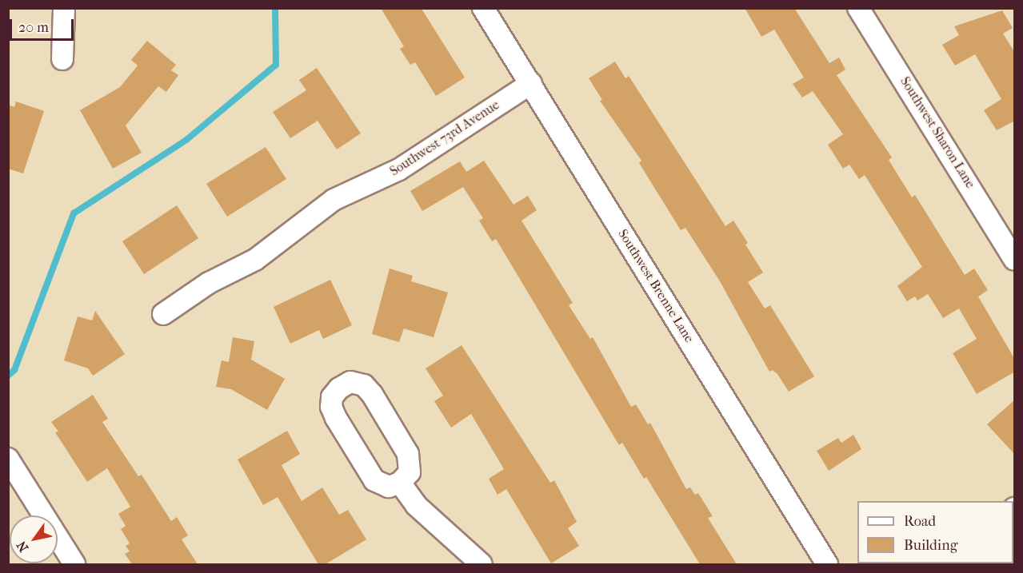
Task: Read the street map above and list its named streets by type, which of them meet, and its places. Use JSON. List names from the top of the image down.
{
  "streets": {
    "street": ["Southwest Sharon Lane", "Southwest 73rd Avenue", "Southwest Brenne Lane"]
  },
  "crossings": [
    ["Southwest 73rd Avenue", "Southwest Brenne Lane"]
  ],
  "legend": ["Road", "Building"],
  "scale_bar": "20 m",
  "north": "bottom left"
}
